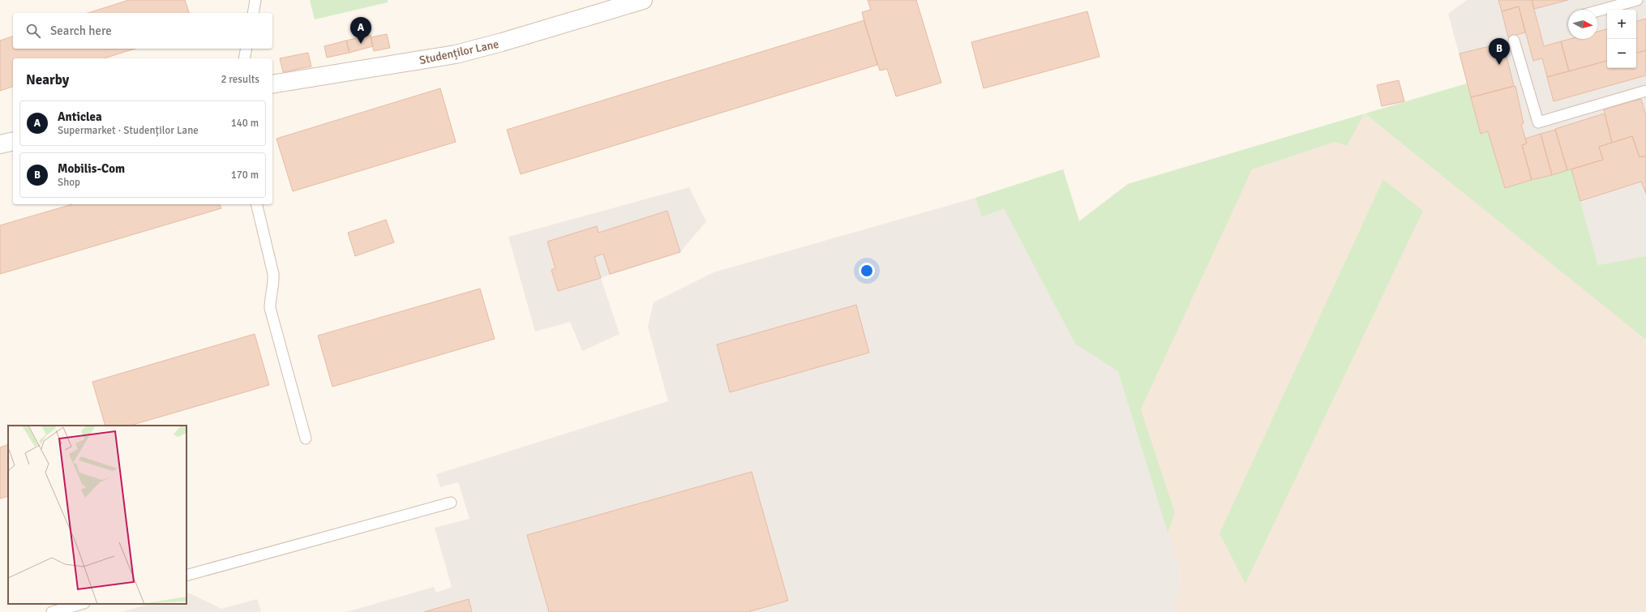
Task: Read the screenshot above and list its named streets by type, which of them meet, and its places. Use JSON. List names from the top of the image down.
{
  "streets": {
    "street": ["Studenților Lane"]
  },
  "north": "right",
  "page": {
    "map_buttons": ["+", "−"],
    "search": "Search here",
    "pins": ["A", "B"],
    "heading": ["Nearby", "2 results"],
    "list": [
      {
        "mark": "A",
        "name": "Anticlea",
        "note": "Supermarket · Studenților Lane",
        "value": "140 m"
      },
      {
        "mark": "B",
        "name": "Mobilis-Com",
        "note": "Shop",
        "value": "170 m"
      }
    ]
  }
}
